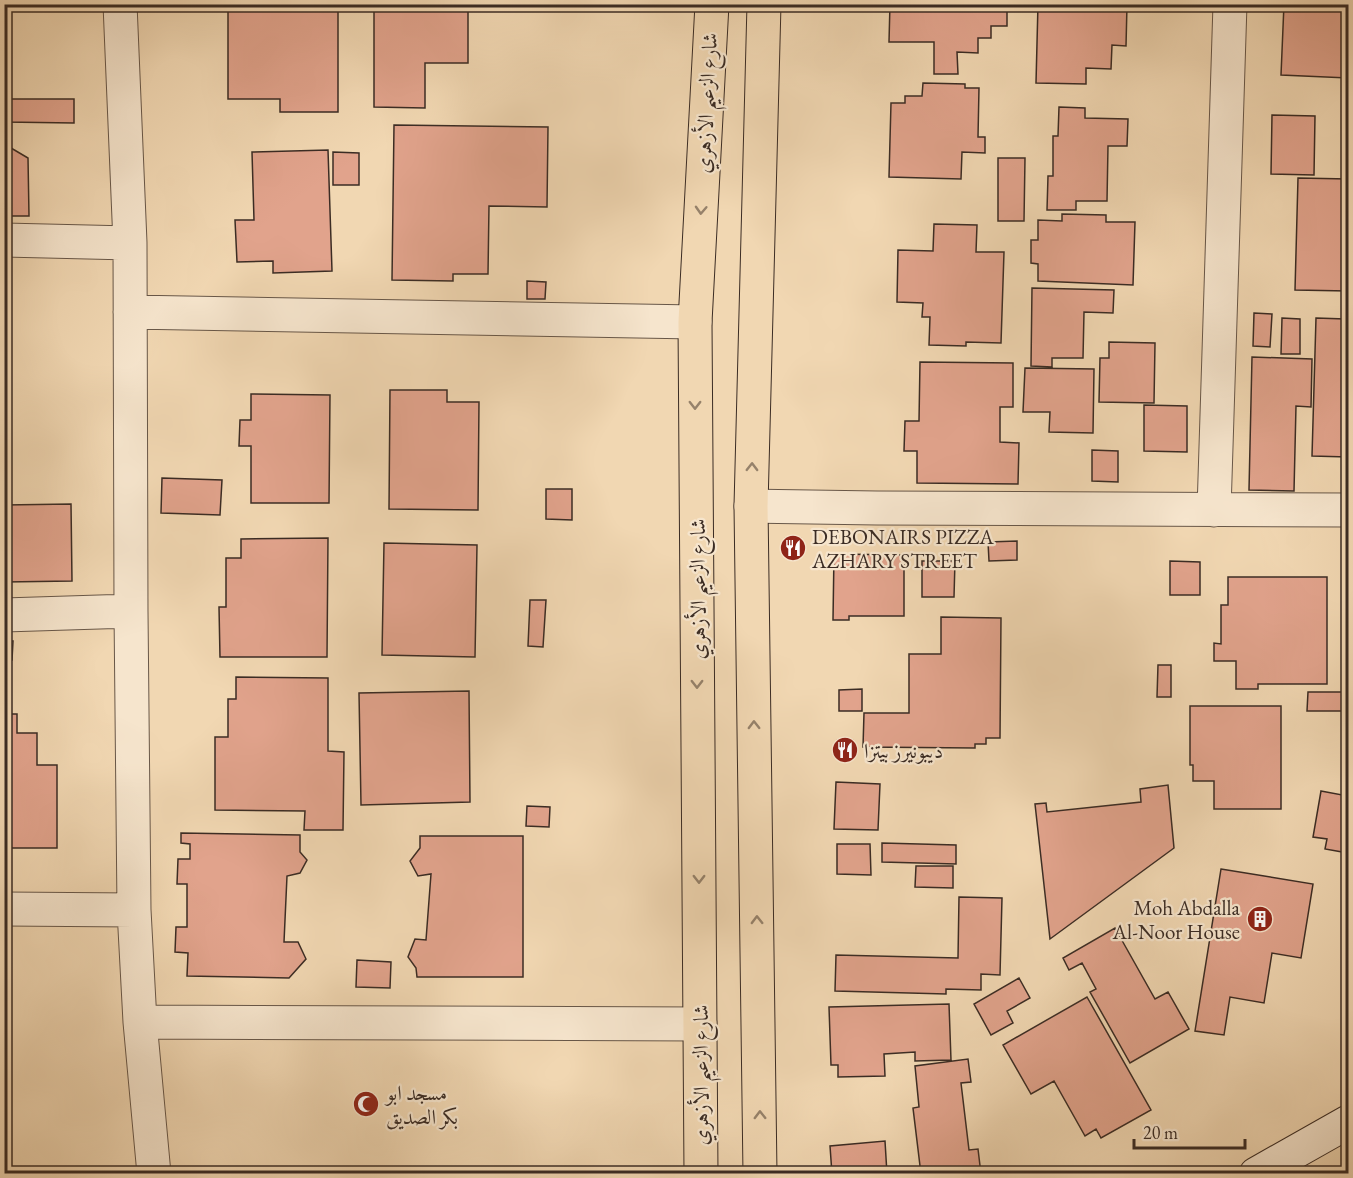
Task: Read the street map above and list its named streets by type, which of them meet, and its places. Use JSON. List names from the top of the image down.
{
  "streets": {
    "main road": ["شارع الزعيم الأزهري"]
  },
  "places": {
    "restaurant": ["DEBONAIRS PIZZA AZHARY STREET", "ديبونيرز بيتزا"],
    "building": ["Moh Abdalla Al-Noor House"],
    "mosque": ["مسجد ابو بكر الصديق"]
  },
  "scale_bar": "20 m"
}
